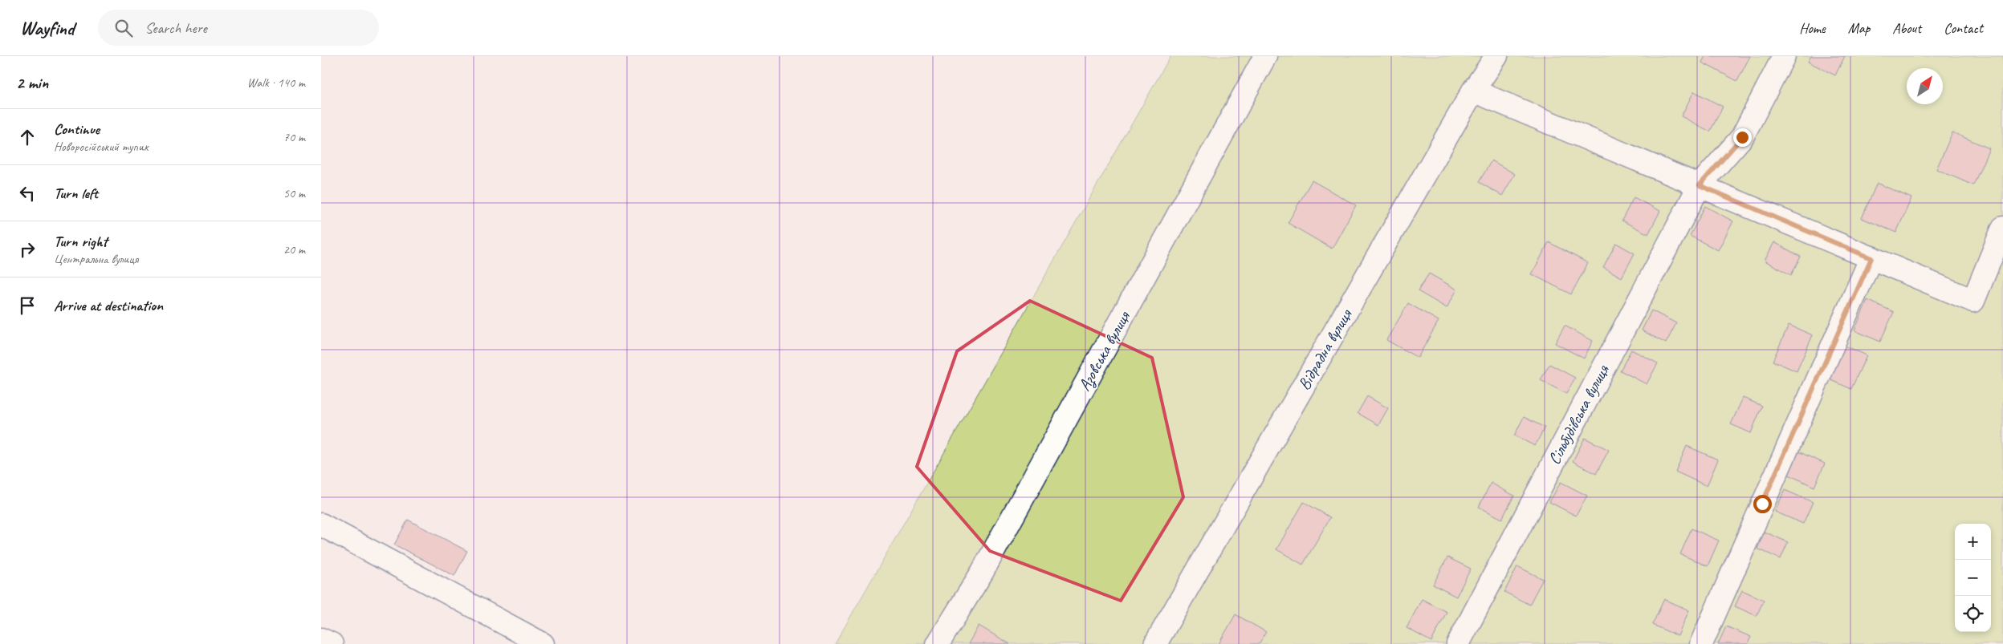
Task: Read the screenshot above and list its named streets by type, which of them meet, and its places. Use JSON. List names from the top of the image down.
{
  "streets": {
    "lane": ["Відрадна вулиця", "Азовська вулиця", "Сільбудівська вулиця"]
  },
  "north": "top right",
  "page": {
    "header": "Wayfind",
    "search": "Search here",
    "nav": [
      "Home",
      "Map",
      "About",
      "Contact"
    ],
    "heading": ["2 min", "Walk · 140 m"],
    "list": [
      ["Continue", "Новоросійський тупик", "70 m"],
      ["Turn left", "50 m"],
      ["Turn right", "Центральна вулиця", "20 m"],
      "Arrive at destination"
    ],
    "map_buttons": ["+", "−"]
  }
}
